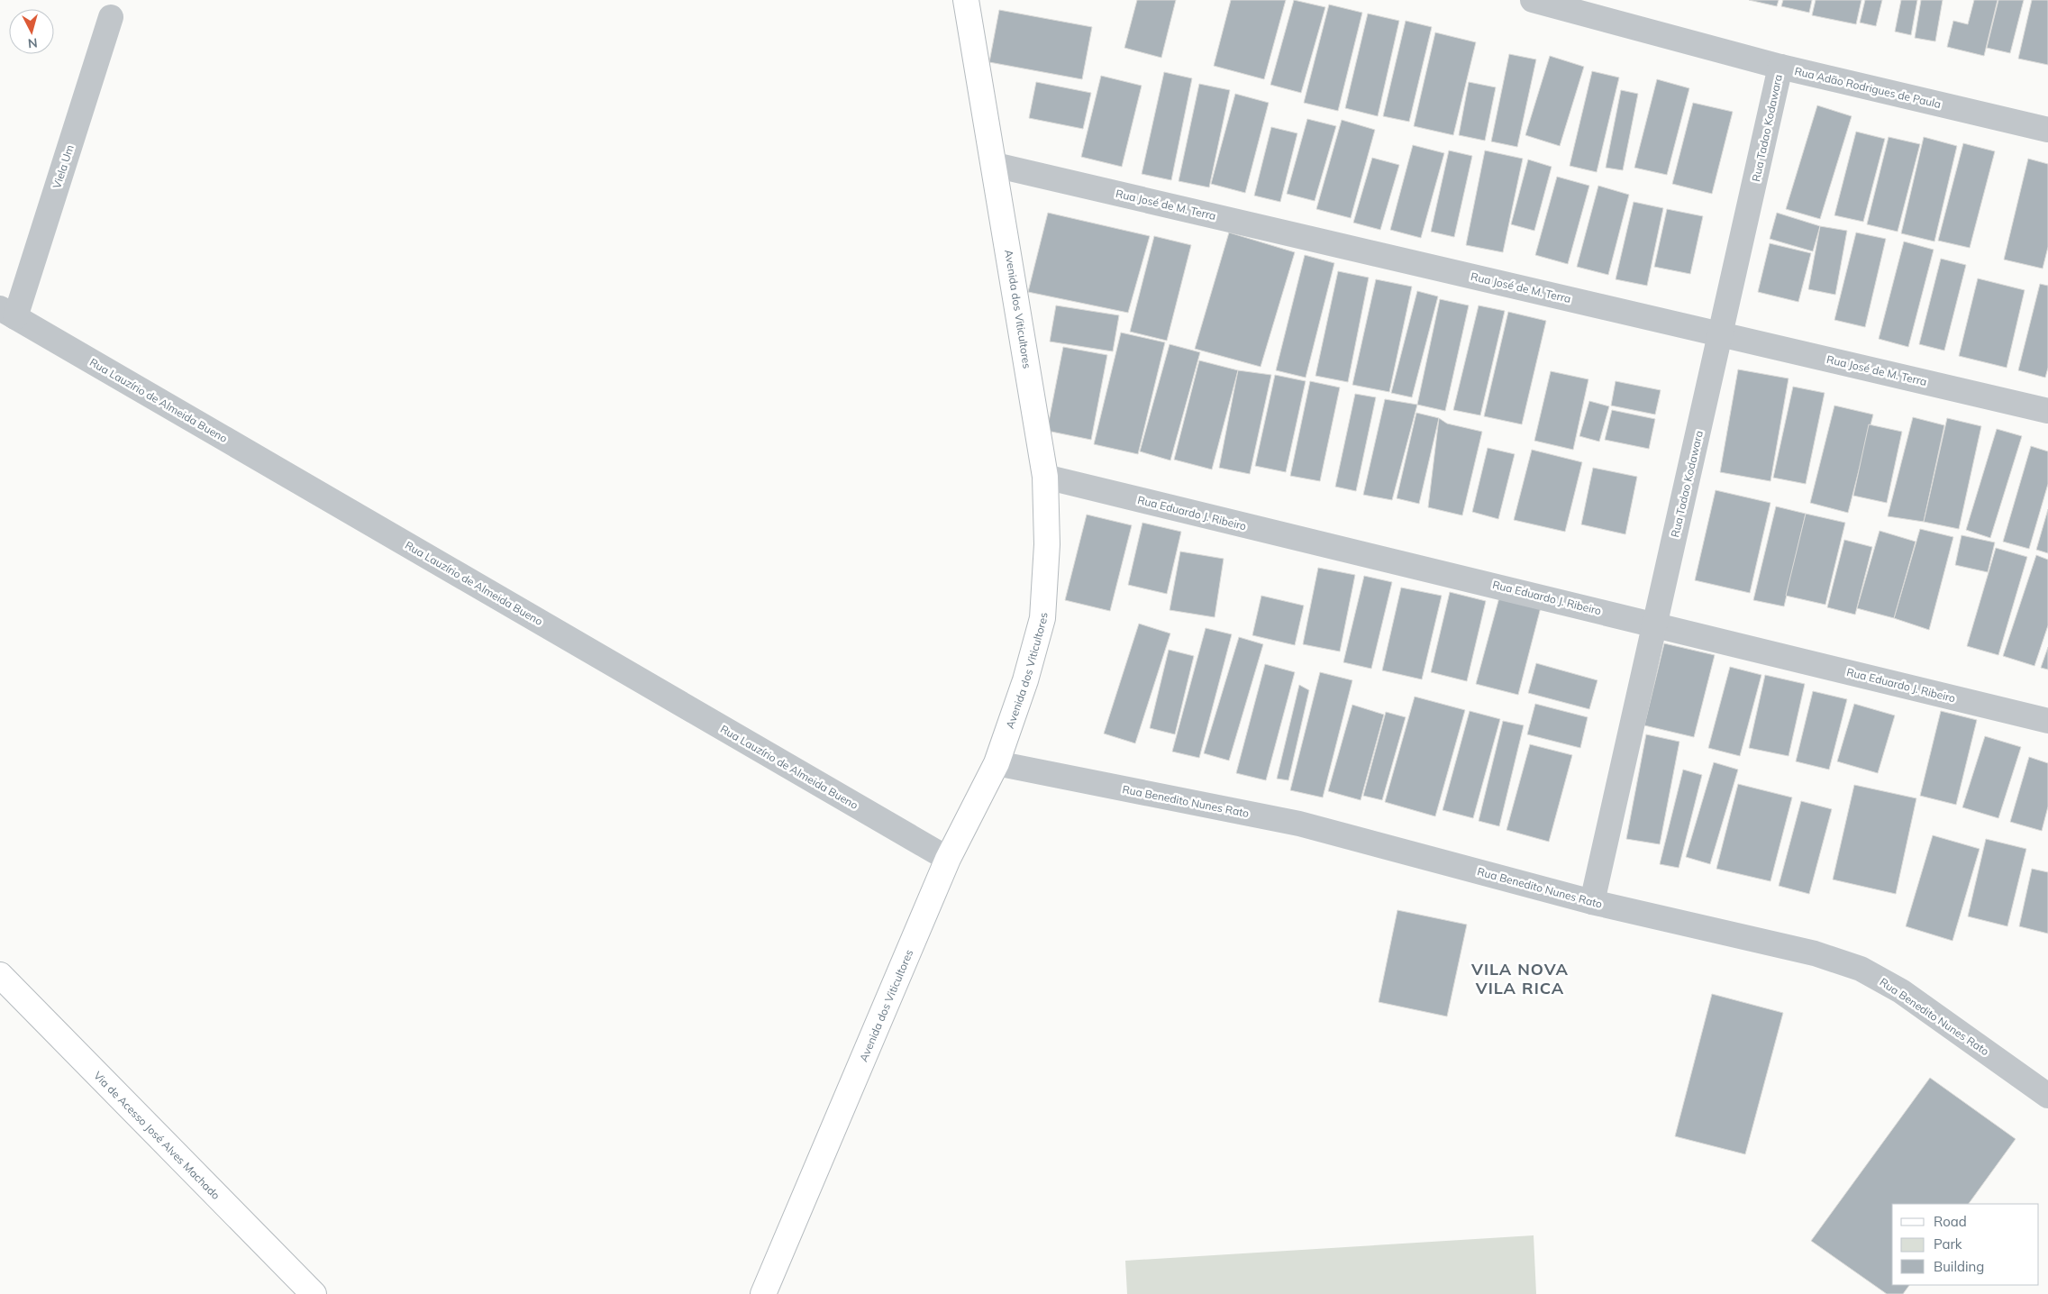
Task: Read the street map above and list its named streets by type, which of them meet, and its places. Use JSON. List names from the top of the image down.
{
  "streets": {
    "main road": ["Avenida dos Viticultores", "Via de Acesso José Alves Machado"],
    "street": [
      "Rua Adão Rodrigues de Paula",
      "Rua Tadao Kodawara",
      "Viela Um",
      "Rua José de M. Terra",
      "Rua Lauzírio de Almeida Bueno",
      "Rua Eduardo J. Ribeiro",
      "Rua Benedito Nunes Rato"
    ]
  },
  "crossings": [
    ["Rua Adão Rodrigues de Paula", "Rua Tadao Kodawara"],
    ["Rua Tadao Kodawara", "Rua José de M. Terra"],
    ["Rua Tadao Kodawara", "Rua Eduardo J. Ribeiro"],
    ["Rua Tadao Kodawara", "Rua Benedito Nunes Rato"],
    ["Viela Um", "Rua Lauzírio de Almeida Bueno"],
    ["Rua José de M. Terra", "Avenida dos Viticultores"],
    ["Avenida dos Viticultores", "Rua Lauzírio de Almeida Bueno"],
    ["Avenida dos Viticultores", "Rua Eduardo J. Ribeiro"],
    ["Avenida dos Viticultores", "Rua Benedito Nunes Rato"]
  ],
  "districts": ["VILA NOVA VILA RICA"],
  "legend": ["Road", "Park", "Building"],
  "north": "bottom"
}
